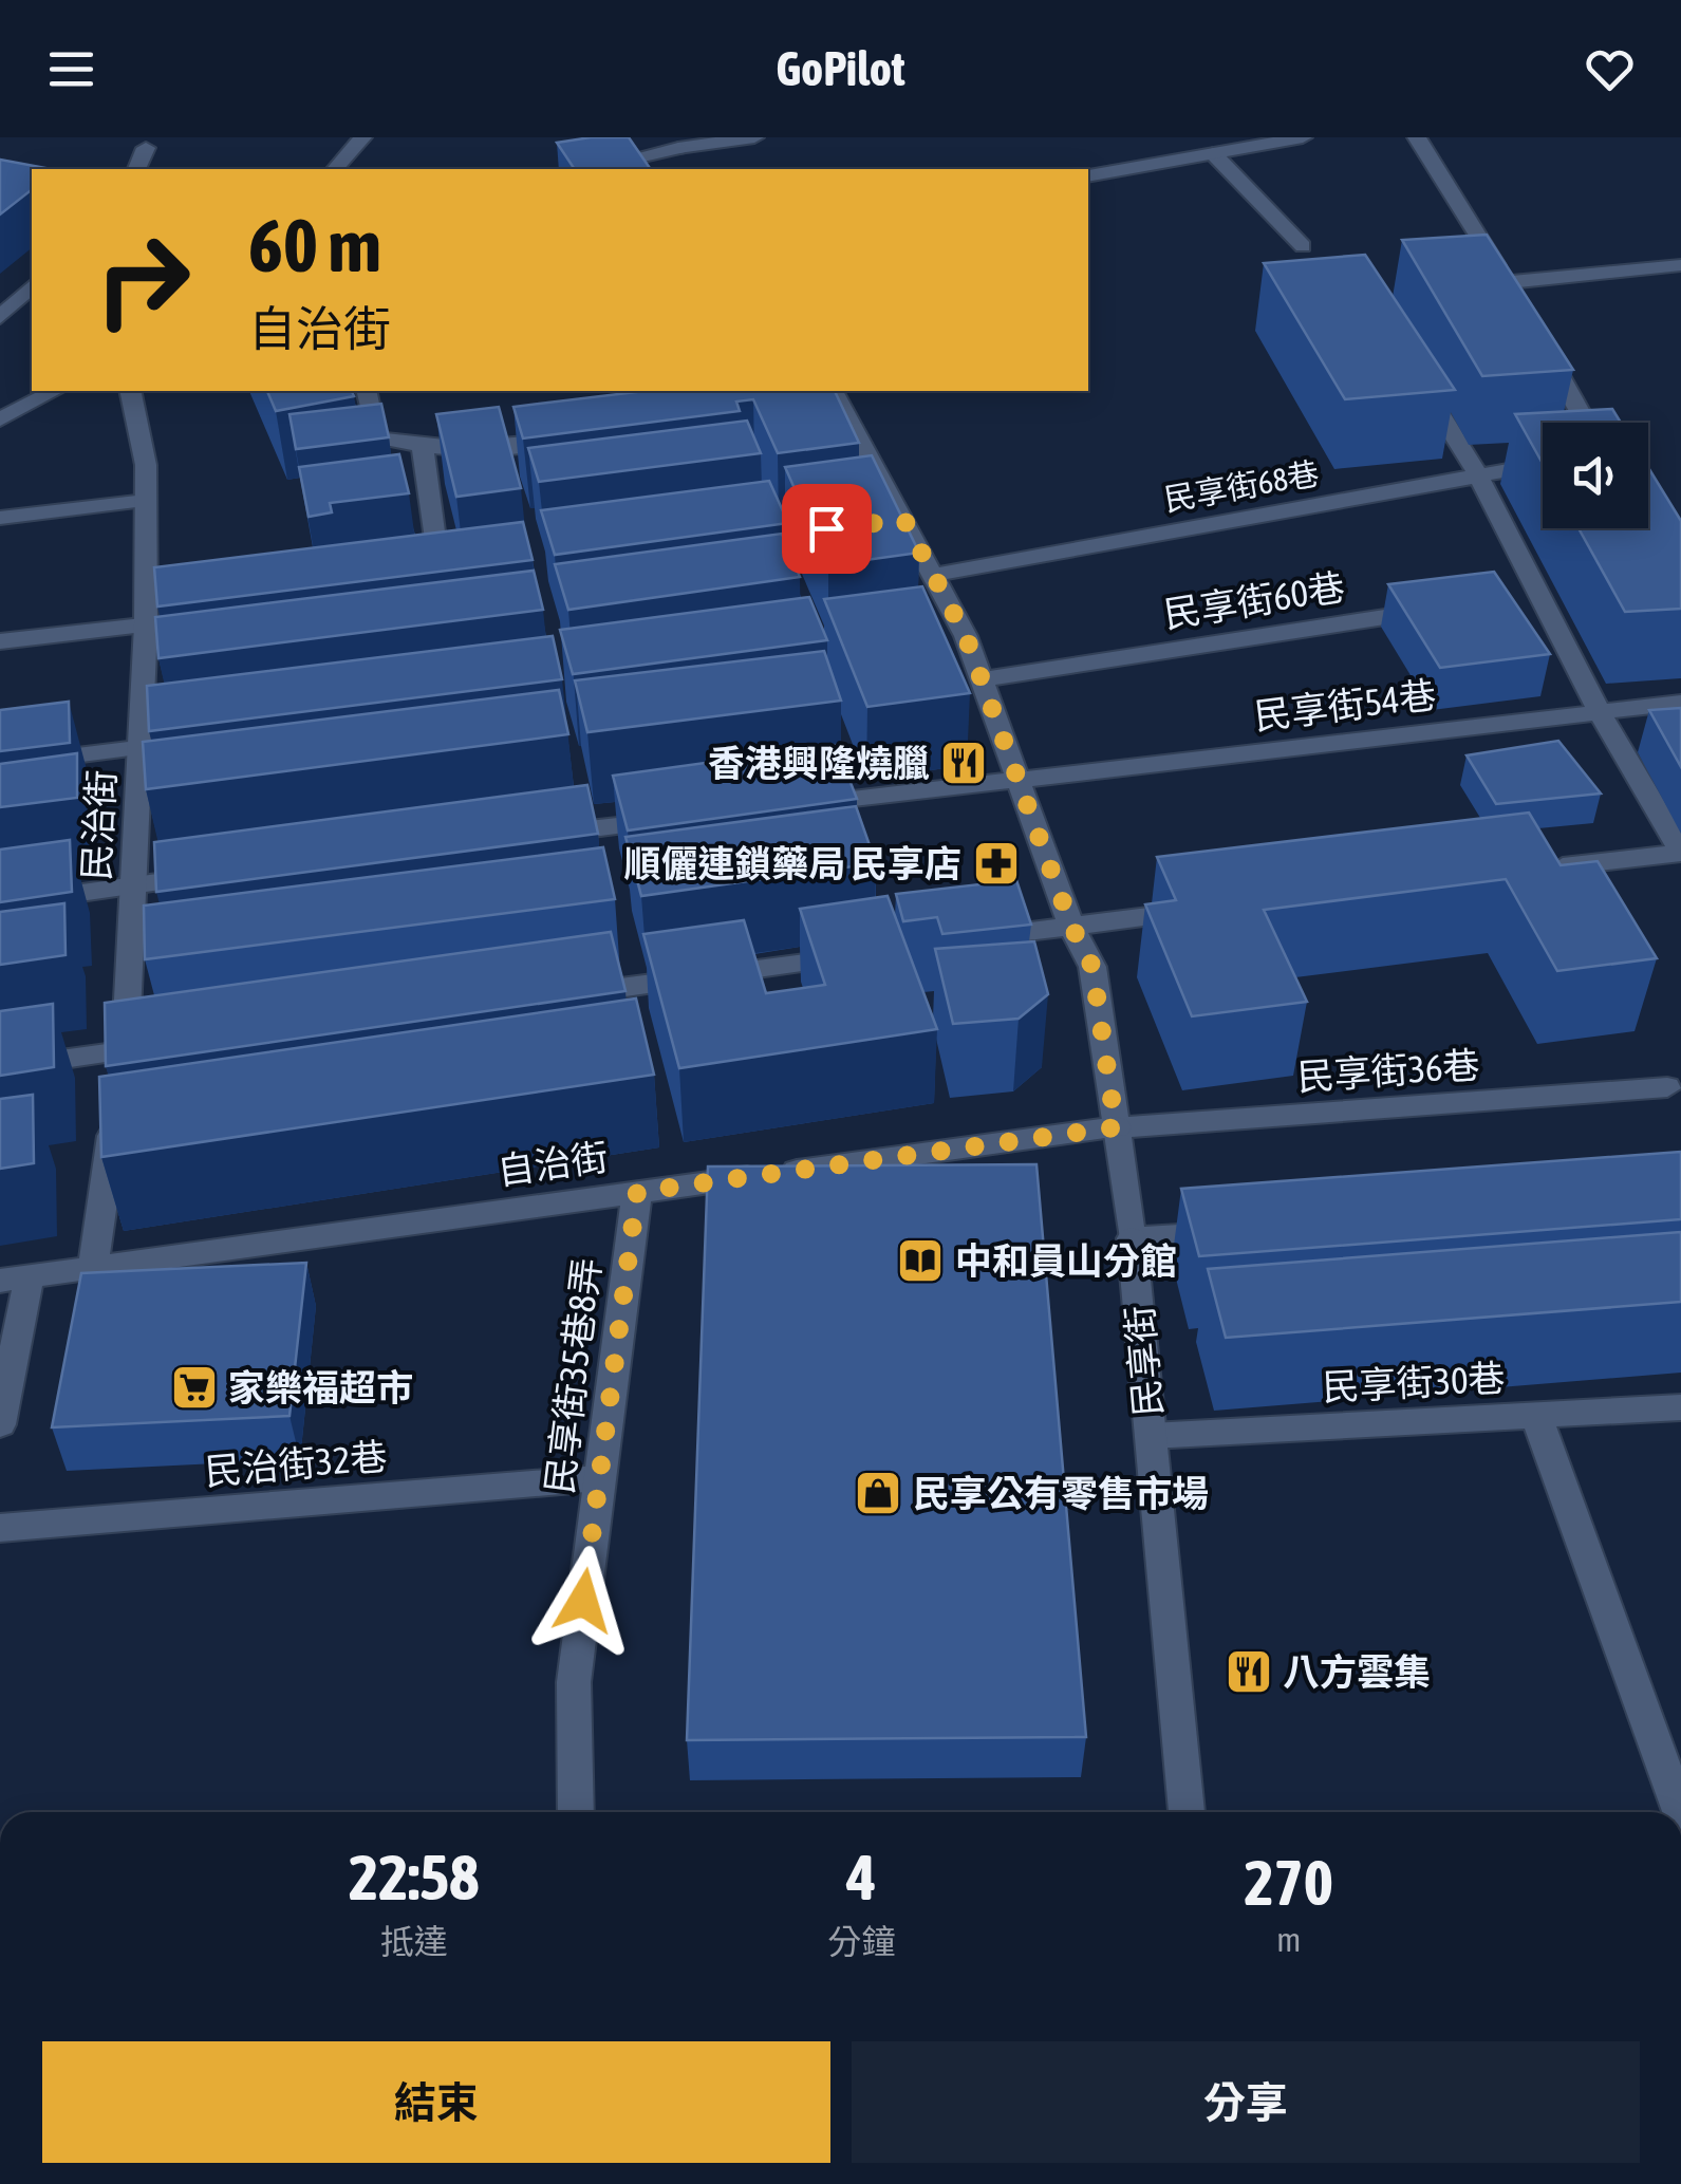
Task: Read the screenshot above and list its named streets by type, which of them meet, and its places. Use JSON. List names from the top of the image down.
{
  "streets": {
    "street": [
      "民享街68巷",
      "民享街60巷",
      "民享街54巷",
      "民治街",
      "民享街36巷",
      "自治街",
      "民享街",
      "民享街35巷8弄",
      "民享街30巷",
      "民治街32巷"
    ]
  },
  "crossings": [
    ["民享街68巷", "民享街"],
    ["民享街60巷", "民享街"],
    ["民享街54巷", "民享街"],
    ["民享街36巷", "自治街"],
    ["民享街36巷", "民享街"],
    ["自治街", "民享街"],
    ["自治街", "民享街35巷8弄"],
    ["民享街", "民享街30巷"],
    ["民享街35巷8弄", "民治街32巷"]
  ],
  "places": {
    "restaurant": ["香港興隆燒臘", "八方雲集"],
    "pharmacy": ["順儷連鎖藥局 民享店"],
    "library": ["中和員山分館"],
    "supermarket": ["家樂福超市"],
    "shop": ["民享公有零售市場"]
  },
  "page": {
    "header": "GoPilot",
    "turn": ["60 m", "自治街"],
    "eta": [
      "22:58",
      "抵達",
      "4",
      "分鐘",
      "270",
      "m"
    ],
    "buttons": ["結束", "分享"]
  }
}
